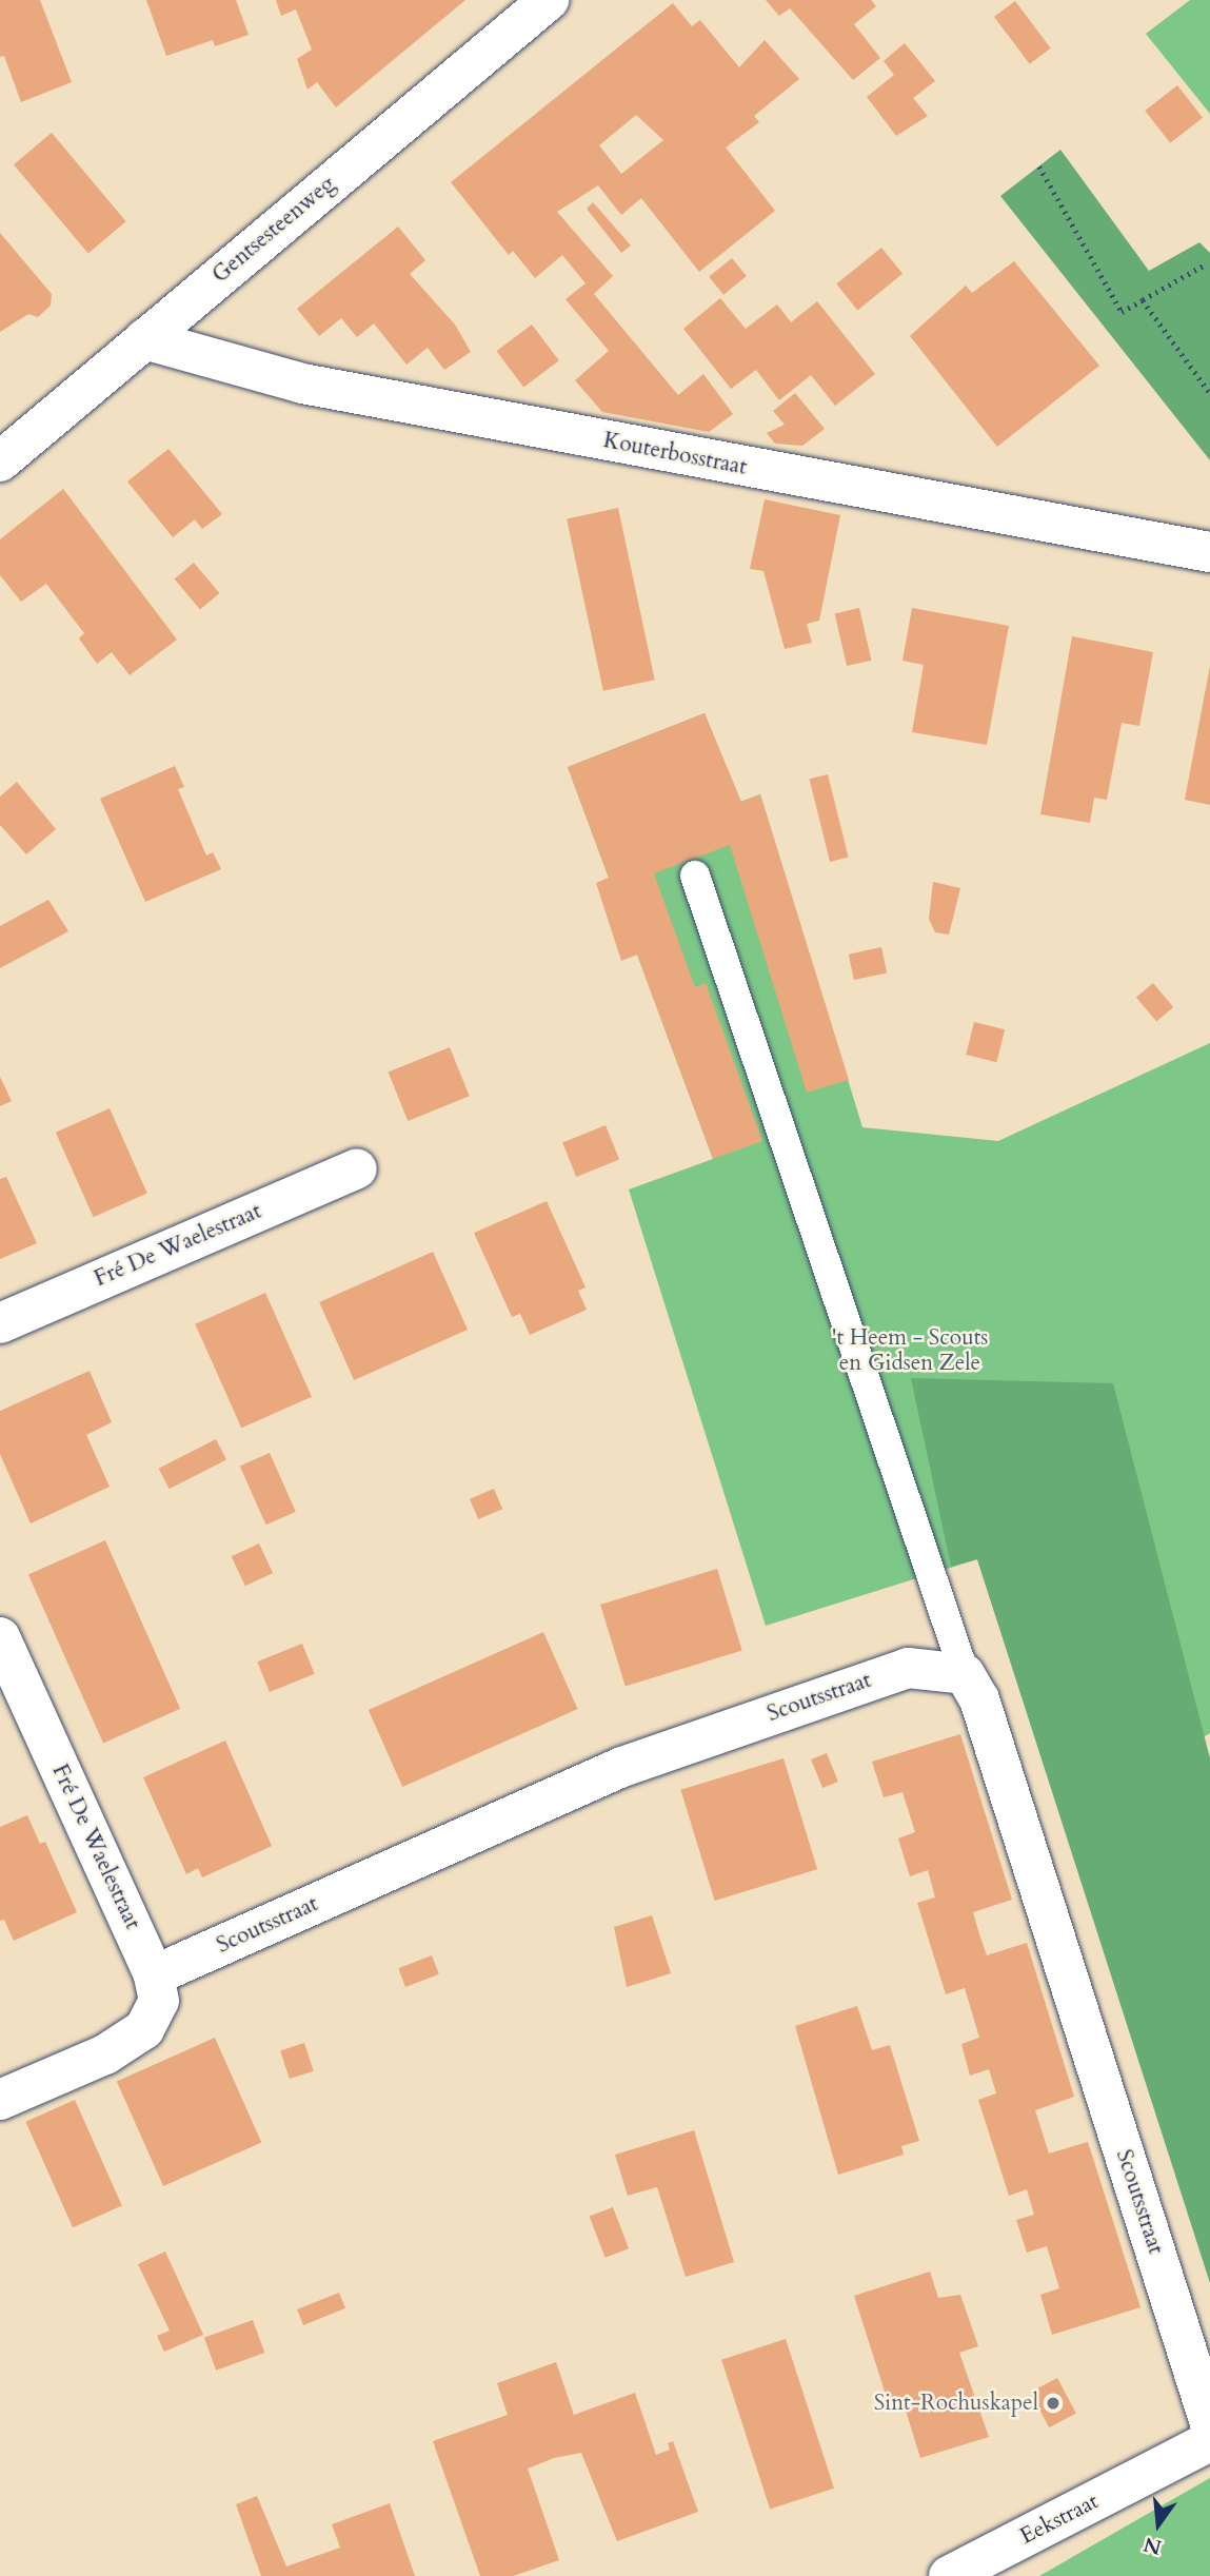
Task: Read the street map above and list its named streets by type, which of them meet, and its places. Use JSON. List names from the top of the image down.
{
  "streets": {
    "street": [
      "Gentsesteenweg",
      "Kouterbosstraat",
      "Fré De Waelestraat",
      "Scoutsstraat",
      "Eekstraat"
    ]
  },
  "crossings": [
    ["Gentsesteenweg", "Kouterbosstraat"],
    ["Fré De Waelestraat", "Scoutsstraat"]
  ],
  "parks": ["'t Heem - Scouts en Gidsen Zele"],
  "places": ["Sint-Rochuskapel"],
  "north": "bottom"
}
